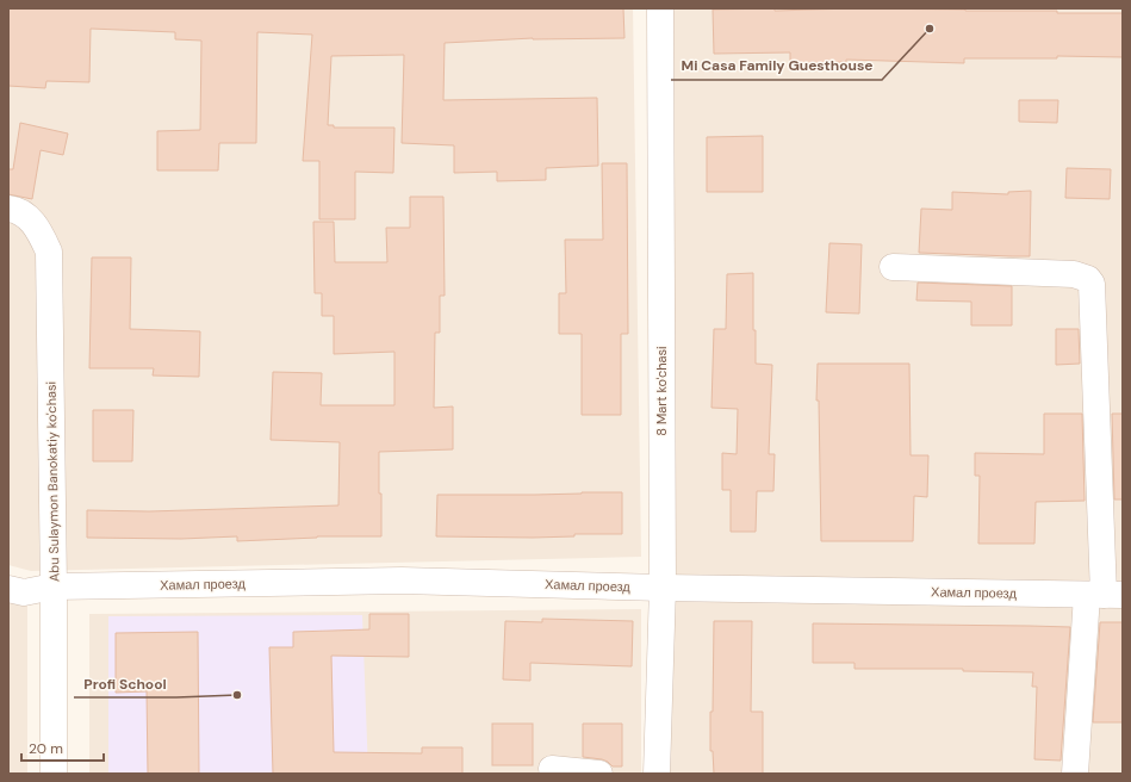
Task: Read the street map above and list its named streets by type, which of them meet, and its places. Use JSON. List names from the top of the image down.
{
  "streets": {
    "street": ["8 Mart ko'chasi", "Abu Sulaymon Banokatiy ko'chasi", "Хамал проезд"]
  },
  "crossings": [
    ["8 Mart ko'chasi", "Хамал проезд"],
    ["Abu Sulaymon Banokatiy ko'chasi", "Хамал проезд"]
  ],
  "places": ["Mi Casa Family Guesthouse", "Profi School"],
  "scale_bar": "20 m"
}
